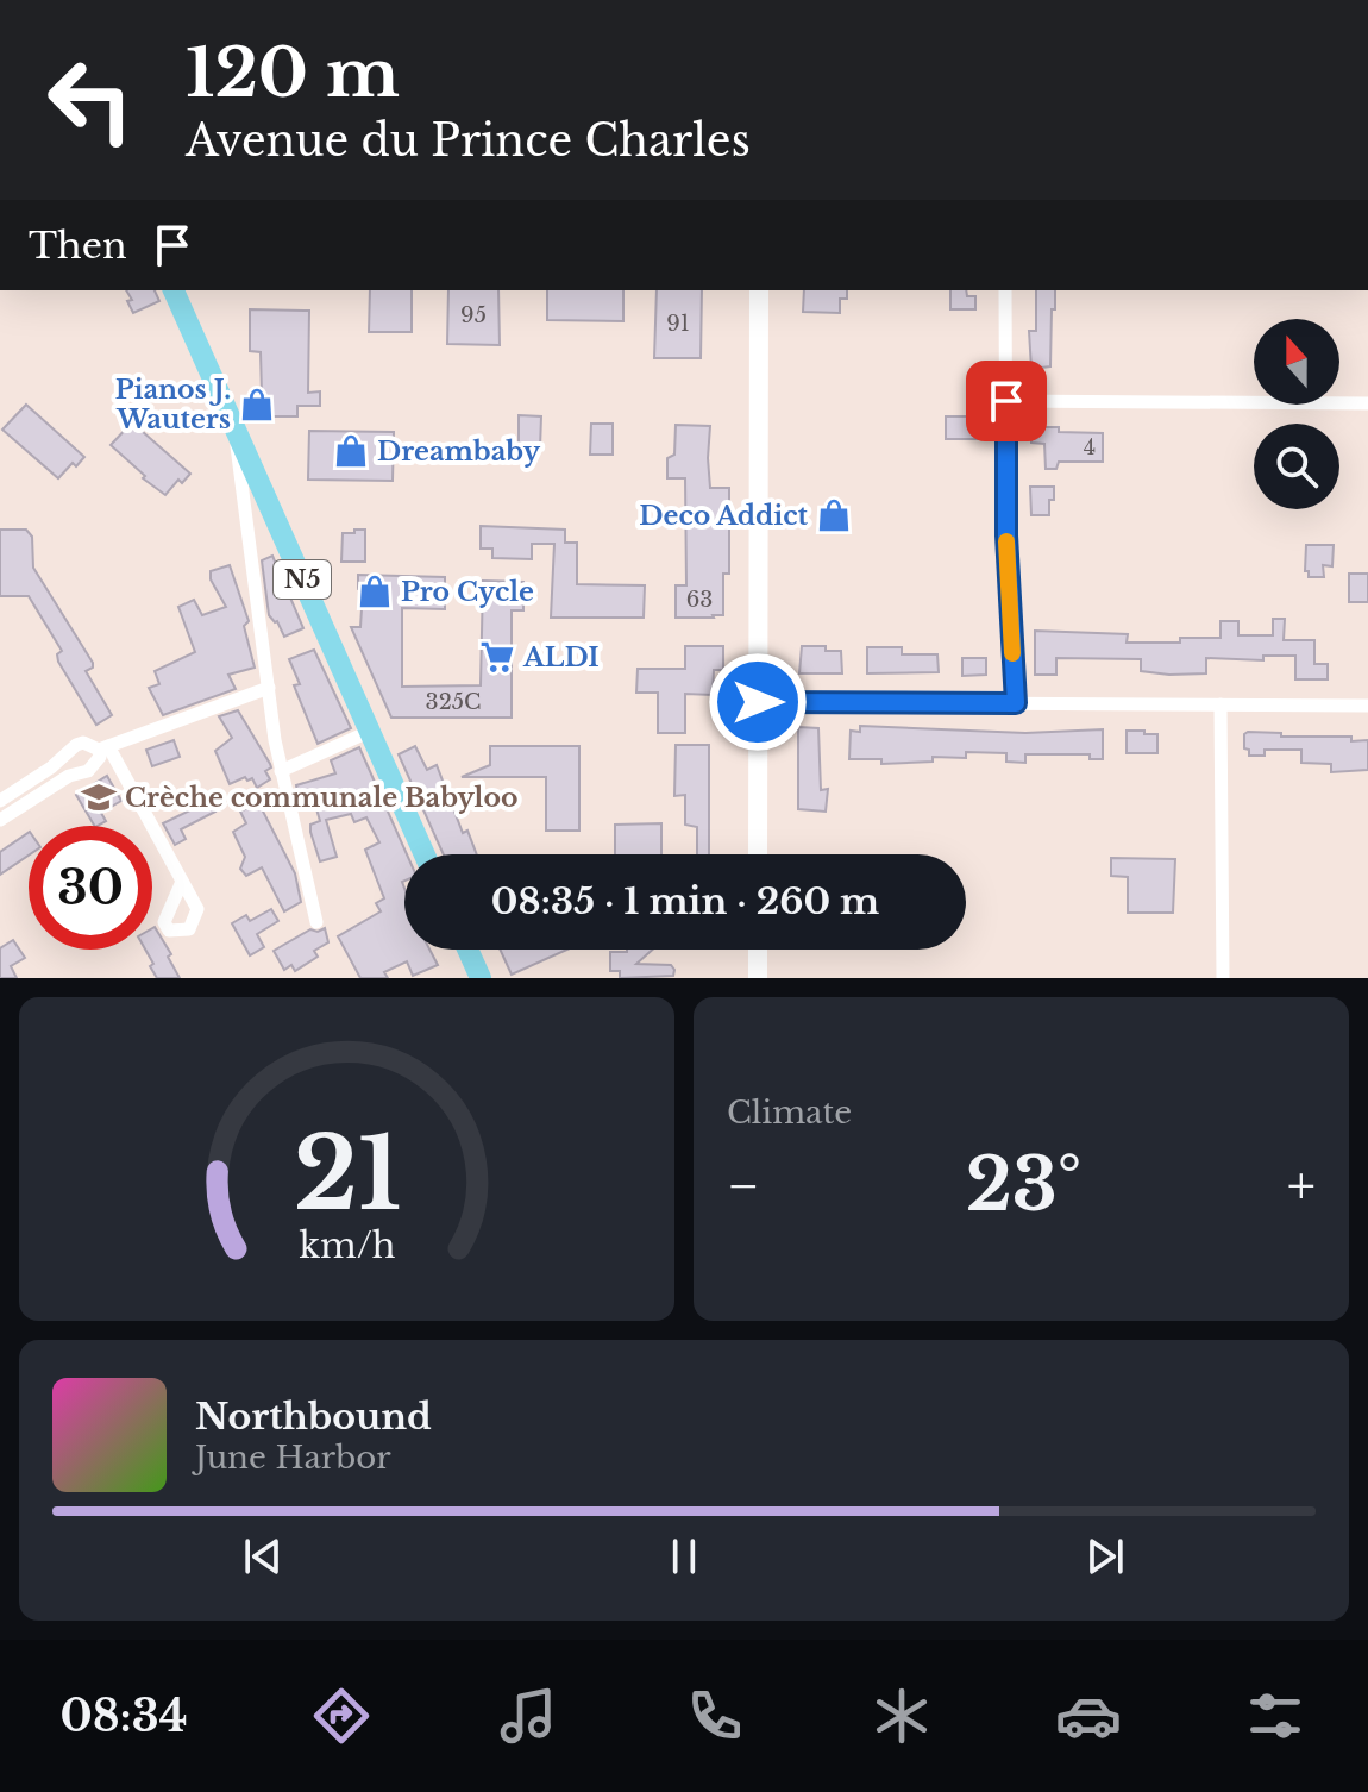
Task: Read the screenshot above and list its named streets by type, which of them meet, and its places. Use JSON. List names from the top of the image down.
{
  "streets": {
    "main road": ["N5"]
  },
  "places": {
    "shop": [
      "Pianos J. Wauters",
      "Dreambaby",
      "Deco Addict",
      "Pro Cycle"
    ],
    "supermarket": ["ALDI"],
    "school or university": ["Crèche communale Babyloo"]
  },
  "house_numbers": [
    "95",
    "91",
    "4",
    "63",
    "325C"
  ],
  "north": "top",
  "page": {
    "turn": ["120 m", "Avenue du Prince Charles"],
    "then": "Then",
    "limit": "30",
    "trip": "08:35 · 1 min · 260 m",
    "tile": "Climate",
    "heat": ["−", "23°", "+"],
    "song": ["Northbound", "June Harbor"],
    "tabs": "08:34",
    "gauge": ["21", "km/h"]
  }
}
